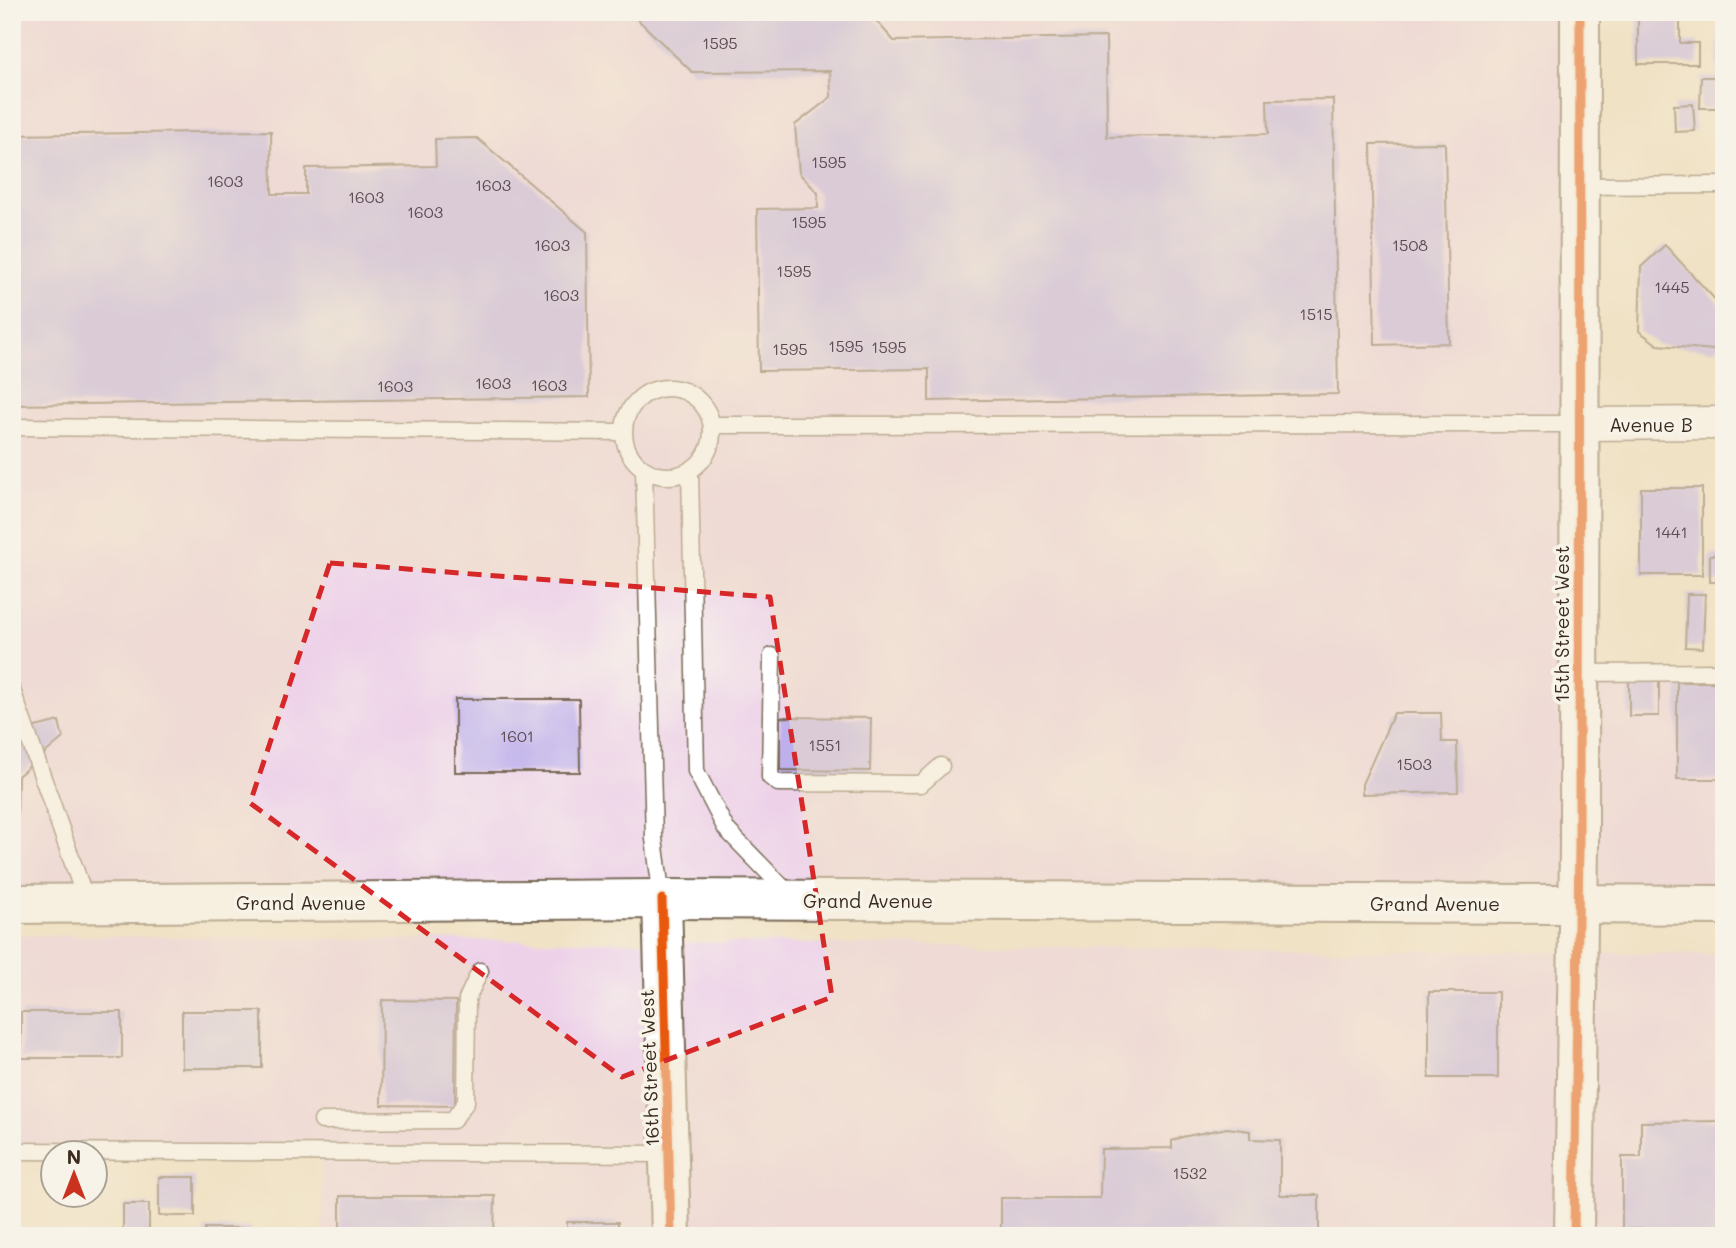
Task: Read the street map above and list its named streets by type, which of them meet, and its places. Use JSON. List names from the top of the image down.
{
  "streets": {
    "main road": ["15th Street West", "Grand Avenue", "16th Street West"],
    "street": ["Avenue B"]
  },
  "crossings": [
    ["Avenue B", "15th Street West"],
    ["15th Street West", "Grand Avenue"],
    ["Grand Avenue", "16th Street West"]
  ],
  "house_numbers": [
    "1595",
    "1595",
    "1603",
    "1603",
    "1603",
    "1603",
    "1595",
    "1603",
    "1508",
    "1595",
    "1445",
    "1603",
    "1515",
    "1595",
    "1595",
    "1595",
    "1603",
    "1603",
    "1603",
    "1441",
    "1601",
    "1551",
    "1503",
    "1532"
  ],
  "north": "top"
}
